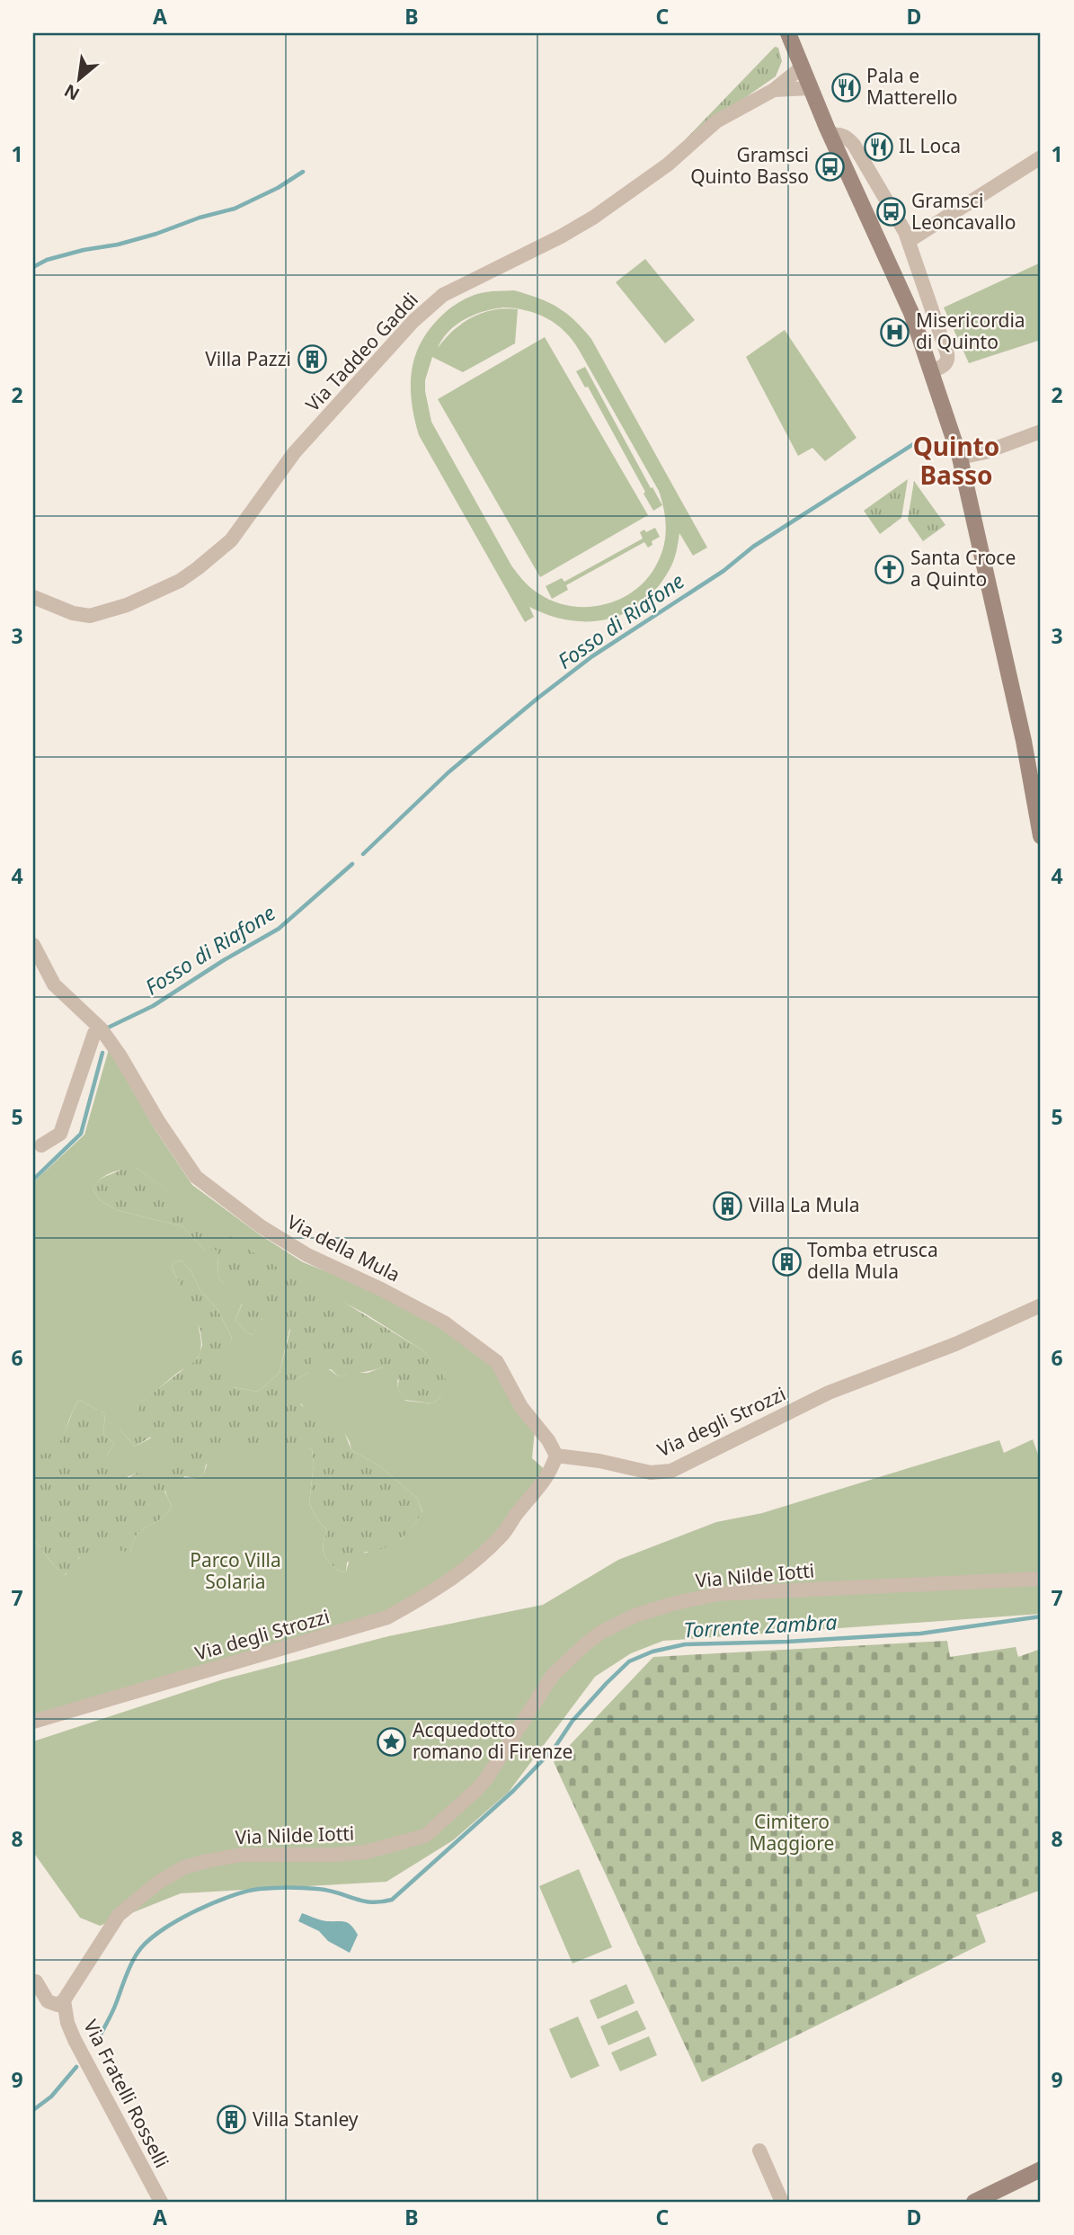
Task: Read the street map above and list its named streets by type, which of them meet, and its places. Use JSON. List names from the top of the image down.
{
  "streets": {
    "street": [
      "Via Taddeo Gaddi",
      "Via della Mula",
      "Via degli Strozzi",
      "Via Nilde Iotti",
      "Via Fratelli Rosselli"
    ]
  },
  "crossings": [
    ["Via della Mula", "Via degli Strozzi"],
    ["Via Nilde Iotti", "Via Fratelli Rosselli"]
  ],
  "districts": ["Quinto Basso"],
  "water": ["Fosso di Riafone", "Torrente Zambra"],
  "parks": ["Parco Villa Solaria", "Cimitero Maggiore"],
  "places": {
    "restaurant": ["Pala e Matterello", "IL Loca"],
    "bus stop": ["Gramsci Quinto Basso", "Gramsci Leoncavallo"],
    "hospital": ["Misericordia di Quinto"],
    "building": [
      "Villa Pazzi",
      "Villa La Mula",
      "Tomba etrusca della Mula",
      "Villa Stanley"
    ],
    "church": ["Santa Croce a Quinto"],
    "place": ["Acquedotto romano di Firenze"]
  },
  "north": "bottom left",
  "grid": {
    "columns": [
      "A",
      "B",
      "C",
      "D"
    ],
    "rows": [
      "1",
      "2",
      "3",
      "4",
      "5",
      "6",
      "7",
      "8",
      "9"
    ]
  }
}
